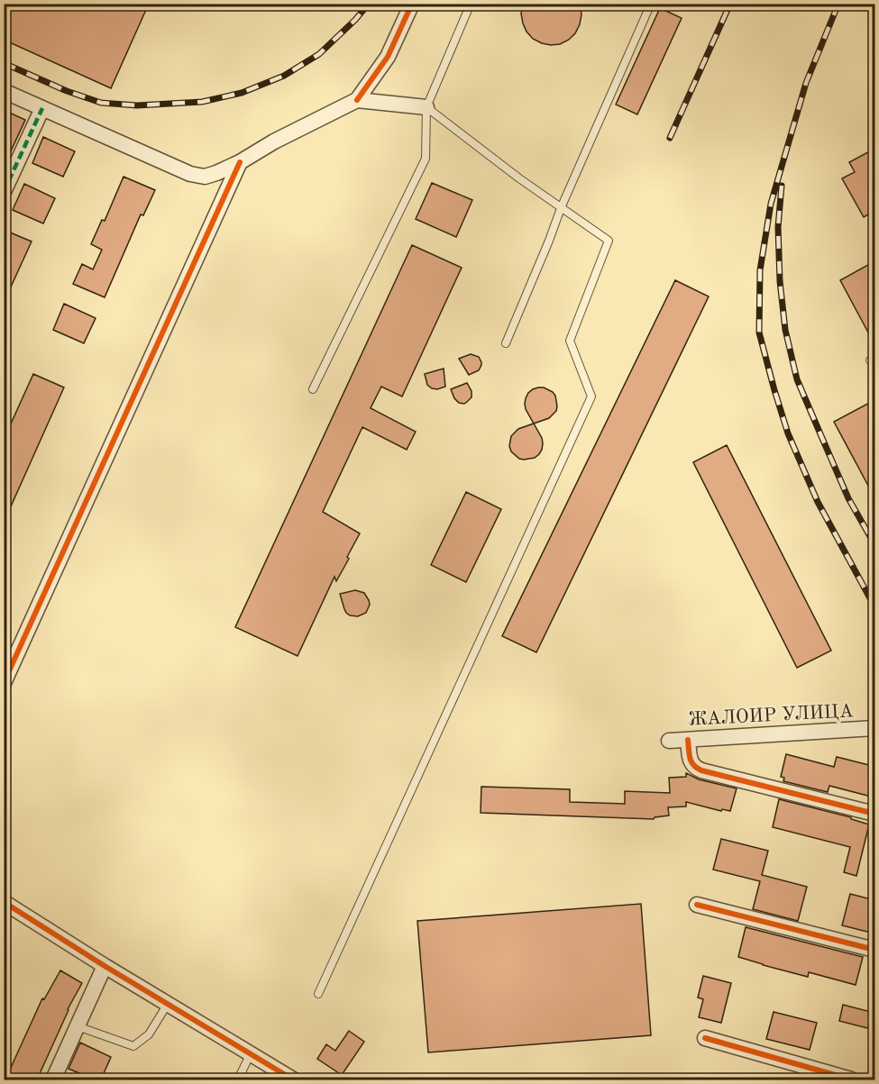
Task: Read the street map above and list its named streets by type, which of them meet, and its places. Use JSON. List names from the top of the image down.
{
  "streets": {
    "street": ["ЖАЛОИР УЛИЦА"]
  }
}
